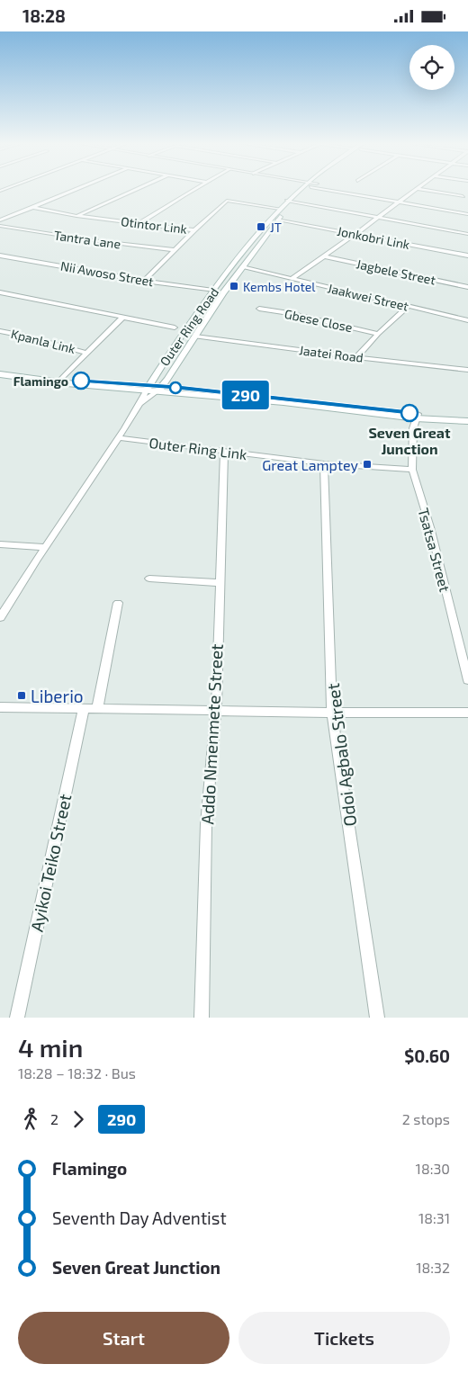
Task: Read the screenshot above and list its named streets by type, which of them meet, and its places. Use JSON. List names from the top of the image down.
{
  "streets": {
    "main road": ["Outer Ring Road"],
    "street": [
      "Otintor Link",
      "Jonkobri Link",
      "Tantra Lane",
      "Jagbele Street",
      "Nii Awoso Street",
      "Jaakwei Street",
      "Gbese Close",
      "Kpanla Link",
      "Jaatei Road",
      "Outer Ring Link",
      "Tsatsa Street",
      "Addo Nmenmete Street",
      "Odoi Agbalo Street",
      "Ayikoi Teiko Street"
    ]
  },
  "crossings": [
    ["Jonkobri Link", "Outer Ring Road"],
    ["Nii Awoso Street", "Outer Ring Road"],
    ["Jaakwei Street", "Outer Ring Road"],
    ["Outer Ring Road", "Jaatei Road"],
    ["Outer Ring Road", "Outer Ring Link"],
    ["Outer Ring Link", "Tsatsa Street"],
    ["Outer Ring Link", "Addo Nmenmete Street"],
    ["Outer Ring Link", "Odoi Agbalo Street"]
  ],
  "places": {
    "transit": [
      "JT",
      "Kembs Hotel",
      "Great Lamptey",
      "Liberio"
    ],
    "other": ["Flamingo", "Seven Great Junction"]
  },
  "lines": ["bus line 290"],
  "page": {
    "status": "18:28",
    "on_map": "290",
    "heading": ["4 min", "18:28 – 18:32 · Bus", "$0.60"],
    "legs": ["2", "290", "2 stops"],
    "list": [
      {
        "name": "Flamingo",
        "value": "18:30"
      },
      {
        "name": "Seventh Day Adventist",
        "value": "18:31"
      },
      {
        "name": "Seven Great Junction",
        "value": "18:32"
      }
    ],
    "buttons": ["Start", "Tickets"]
  }
}
